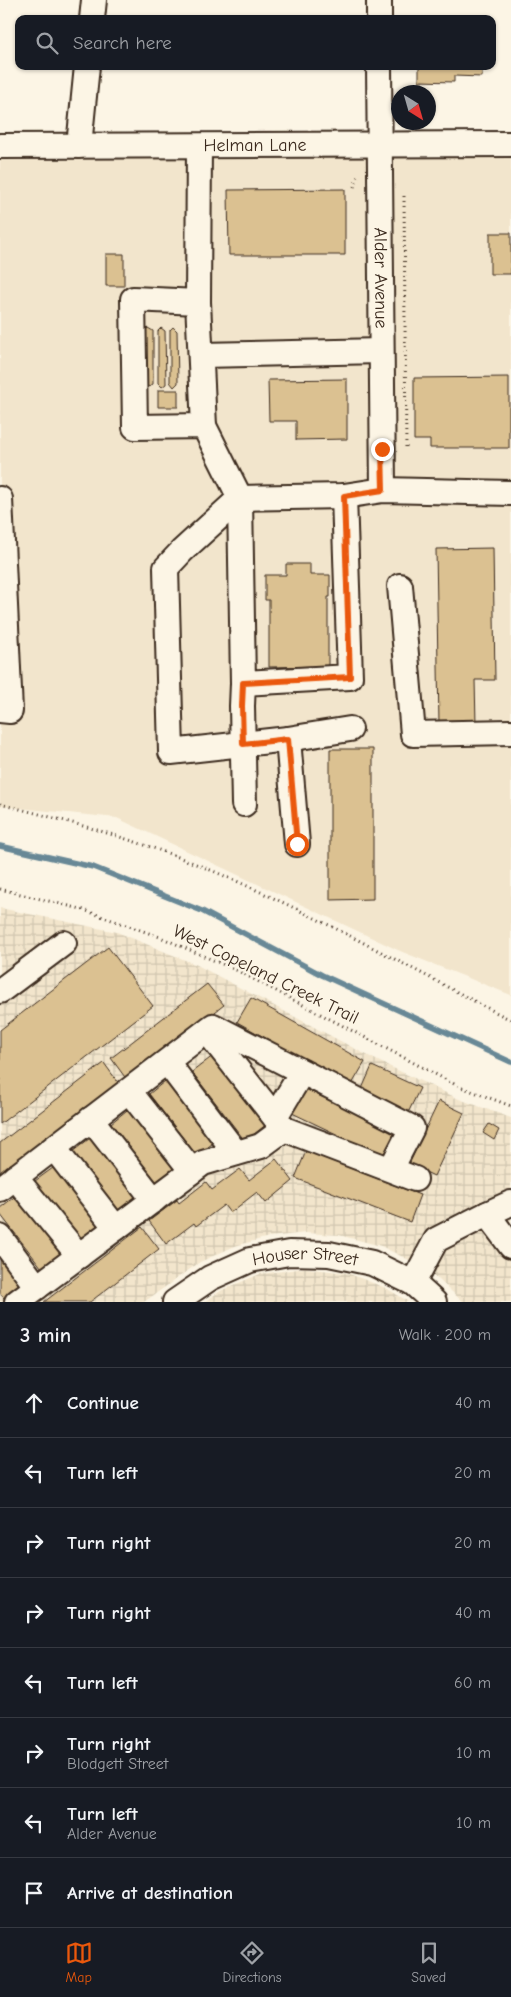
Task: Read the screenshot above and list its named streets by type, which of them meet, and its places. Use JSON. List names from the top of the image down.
{
  "streets": {
    "street": ["Helman Lane", "Alder Avenue", "Houser Street"],
    "path": ["West Copeland Creek Trail"]
  },
  "crossings": [
    ["Helman Lane", "Alder Avenue"]
  ],
  "north": "bottom right",
  "page": {
    "search": "Search here",
    "heading": ["3 min", "Walk · 200 m"],
    "list": [
      ["Continue", "40 m"],
      ["Turn left", "20 m"],
      ["Turn right", "20 m"],
      ["Turn right", "40 m"],
      ["Turn left", "60 m"],
      ["Turn right", "Blodgett Street", "10 m"],
      ["Turn left", "Alder Avenue", "10 m"],
      "Arrive at destination"
    ],
    "nav": ["Map", "Directions", "Saved"]
  }
}
